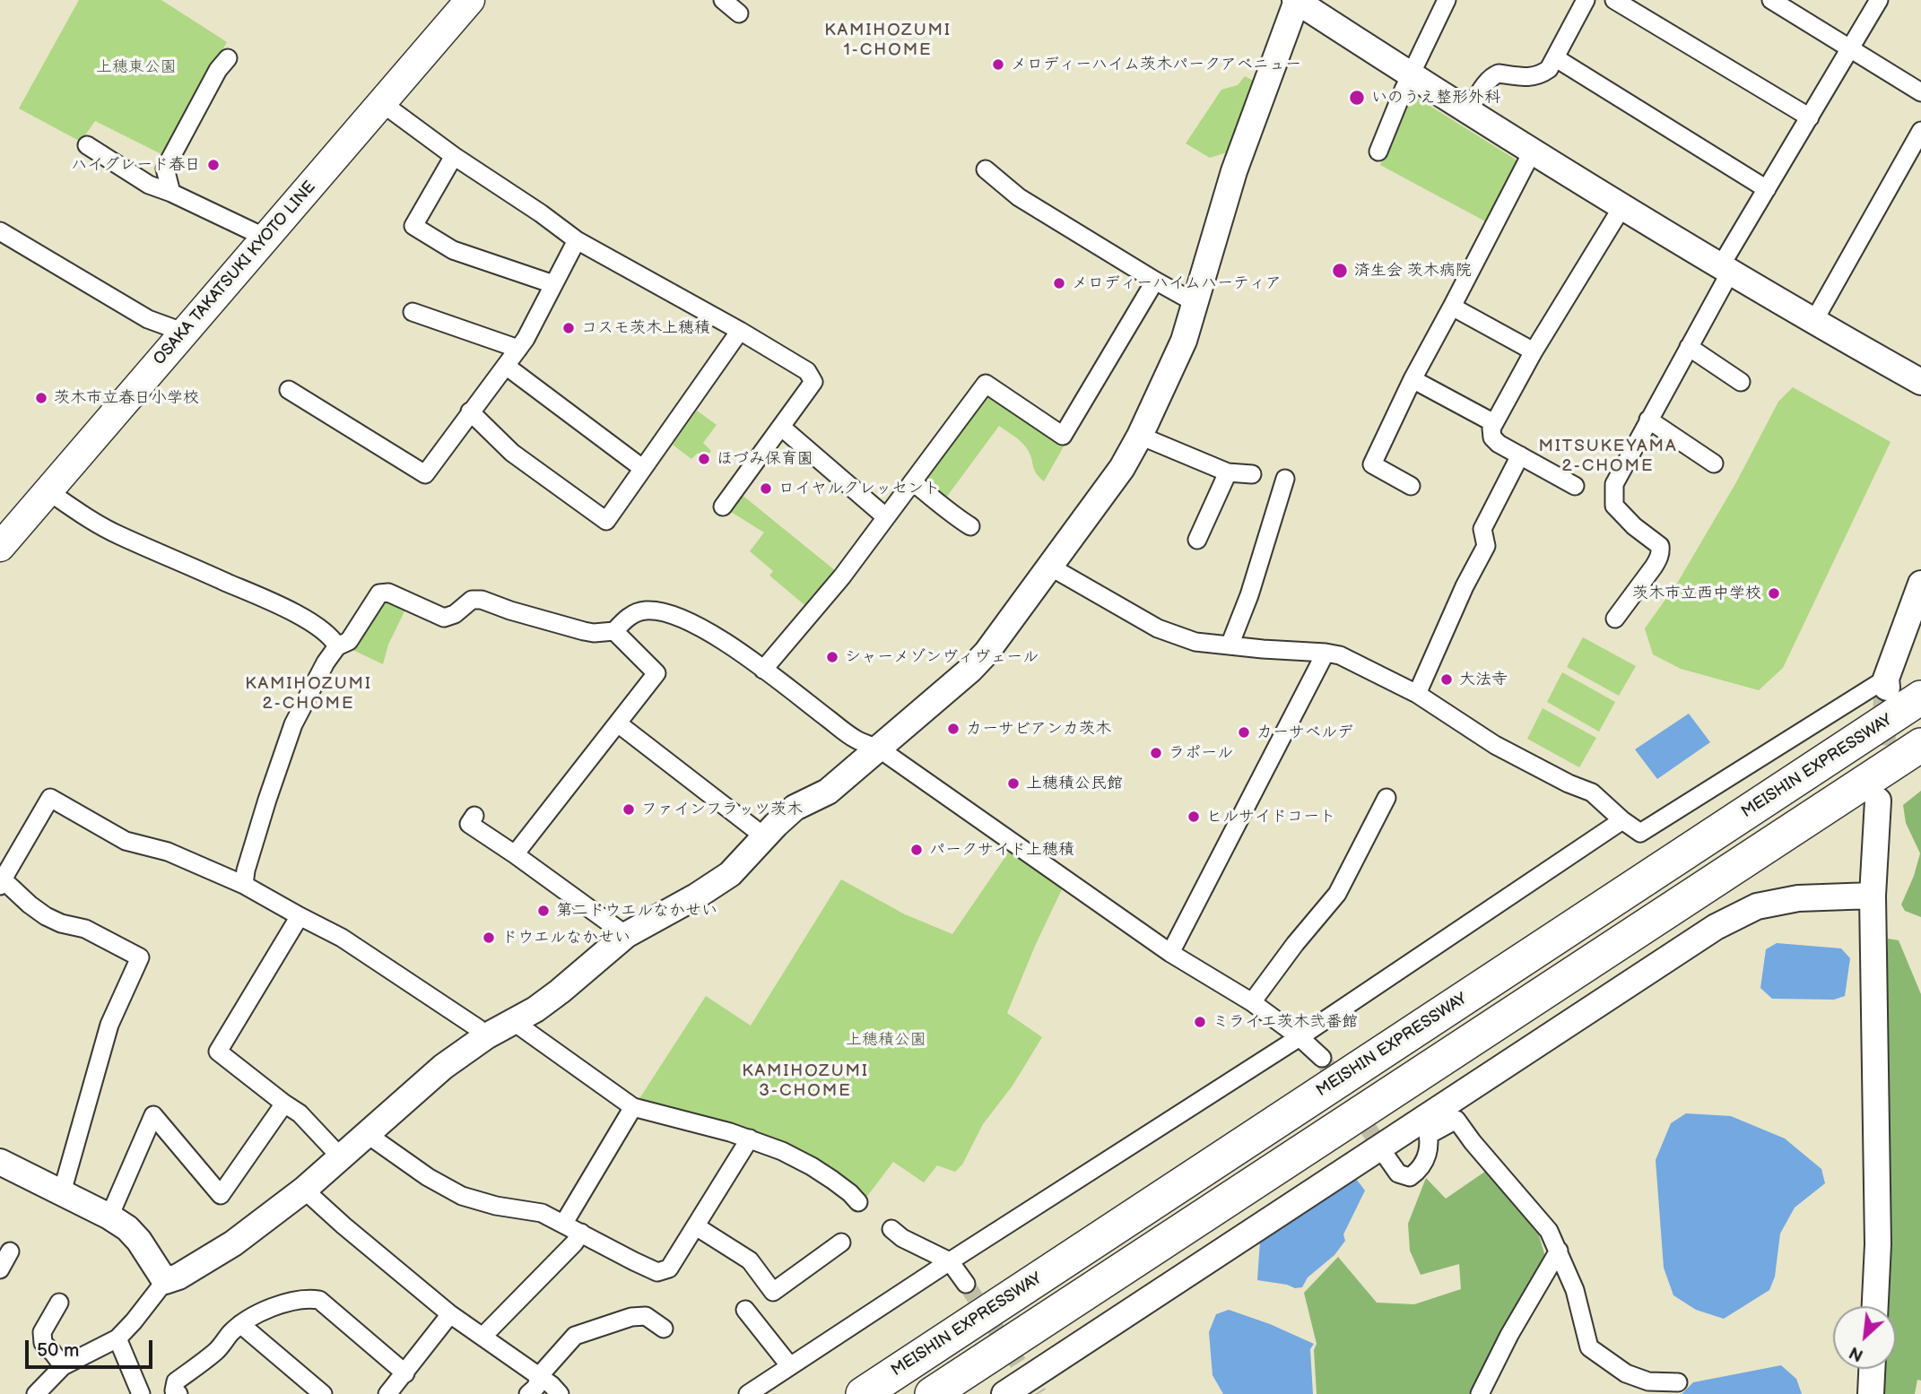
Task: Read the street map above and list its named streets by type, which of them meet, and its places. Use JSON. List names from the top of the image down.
{
  "streets": {
    "highway": ["MEISHIN EXPRESSWAY"],
    "main road": ["OSAKA TAKATSUKI KYOTO LINE"]
  },
  "districts": [
    "KAMIHOZUMI 1-CHOME",
    "MITSUKEYAMA 2-CHOME",
    "KAMIHOZUMI 2-CHOME",
    "KAMIHOZUMI 3-CHOME"
  ],
  "parks": ["上穂東公園", "上穂積公園"],
  "places": [
    "メロディーハイム茨木パークアベニュー",
    "いのうえ整形外科",
    "ハイグレード春日",
    "済生会 茨木病院",
    "メロディーハイムハーティア",
    "コスモ茨木上穂積",
    "茨木市立春日小学校",
    "ほづみ保育園",
    "ロイヤルクレッセント",
    "茨木市立西中学校",
    "シャーメゾンヴィヴェール",
    "大法寺",
    "カーサビアンカ茨木",
    "カーサベルデ",
    "ラポール",
    "上穂積公民館",
    "ファインフラッツ茨木",
    "ヒルサイドコート",
    "パークサイド上穂積",
    "第二ドウエルなかせい",
    "ドウエルなかせい",
    "ミライエ茨木弐番館"
  ],
  "scale_bar": "50 m",
  "north": "bottom left"
}
